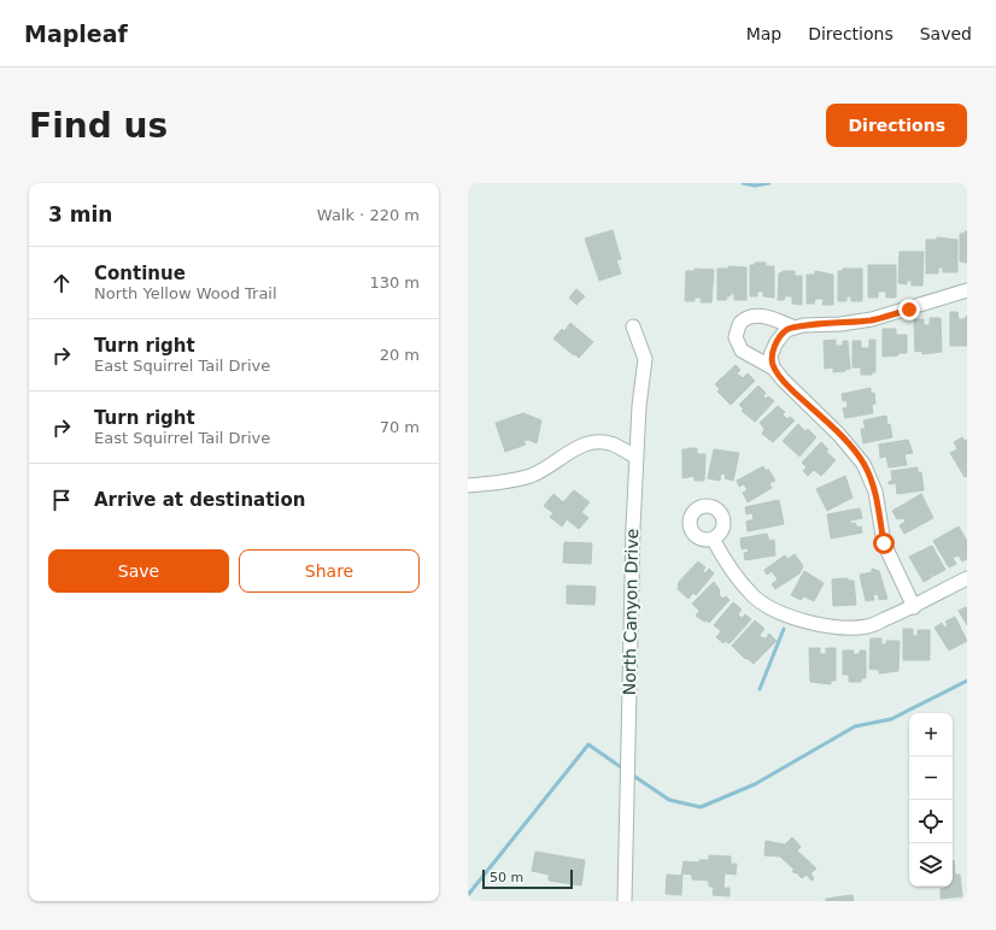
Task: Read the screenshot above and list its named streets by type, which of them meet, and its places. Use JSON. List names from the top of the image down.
{
  "streets": {
    "street": ["North Canyon Drive"]
  },
  "scale_bar": "50 m",
  "page": {
    "header": "Mapleaf",
    "nav": ["Map", "Directions", "Saved"],
    "buttons": [
      "Directions",
      ["Save", "Share"]
    ],
    "title": "Find us",
    "heading": ["3 min", "Walk · 220 m"],
    "list": [
      ["Continue", "North Yellow Wood Trail", "130 m"],
      ["Turn right", "East Squirrel Tail Drive", "20 m"],
      ["Turn right", "East Squirrel Tail Drive", "70 m"],
      "Arrive at destination"
    ],
    "map_buttons": ["+", "−"],
    "scale": "50 m"
  }
}
